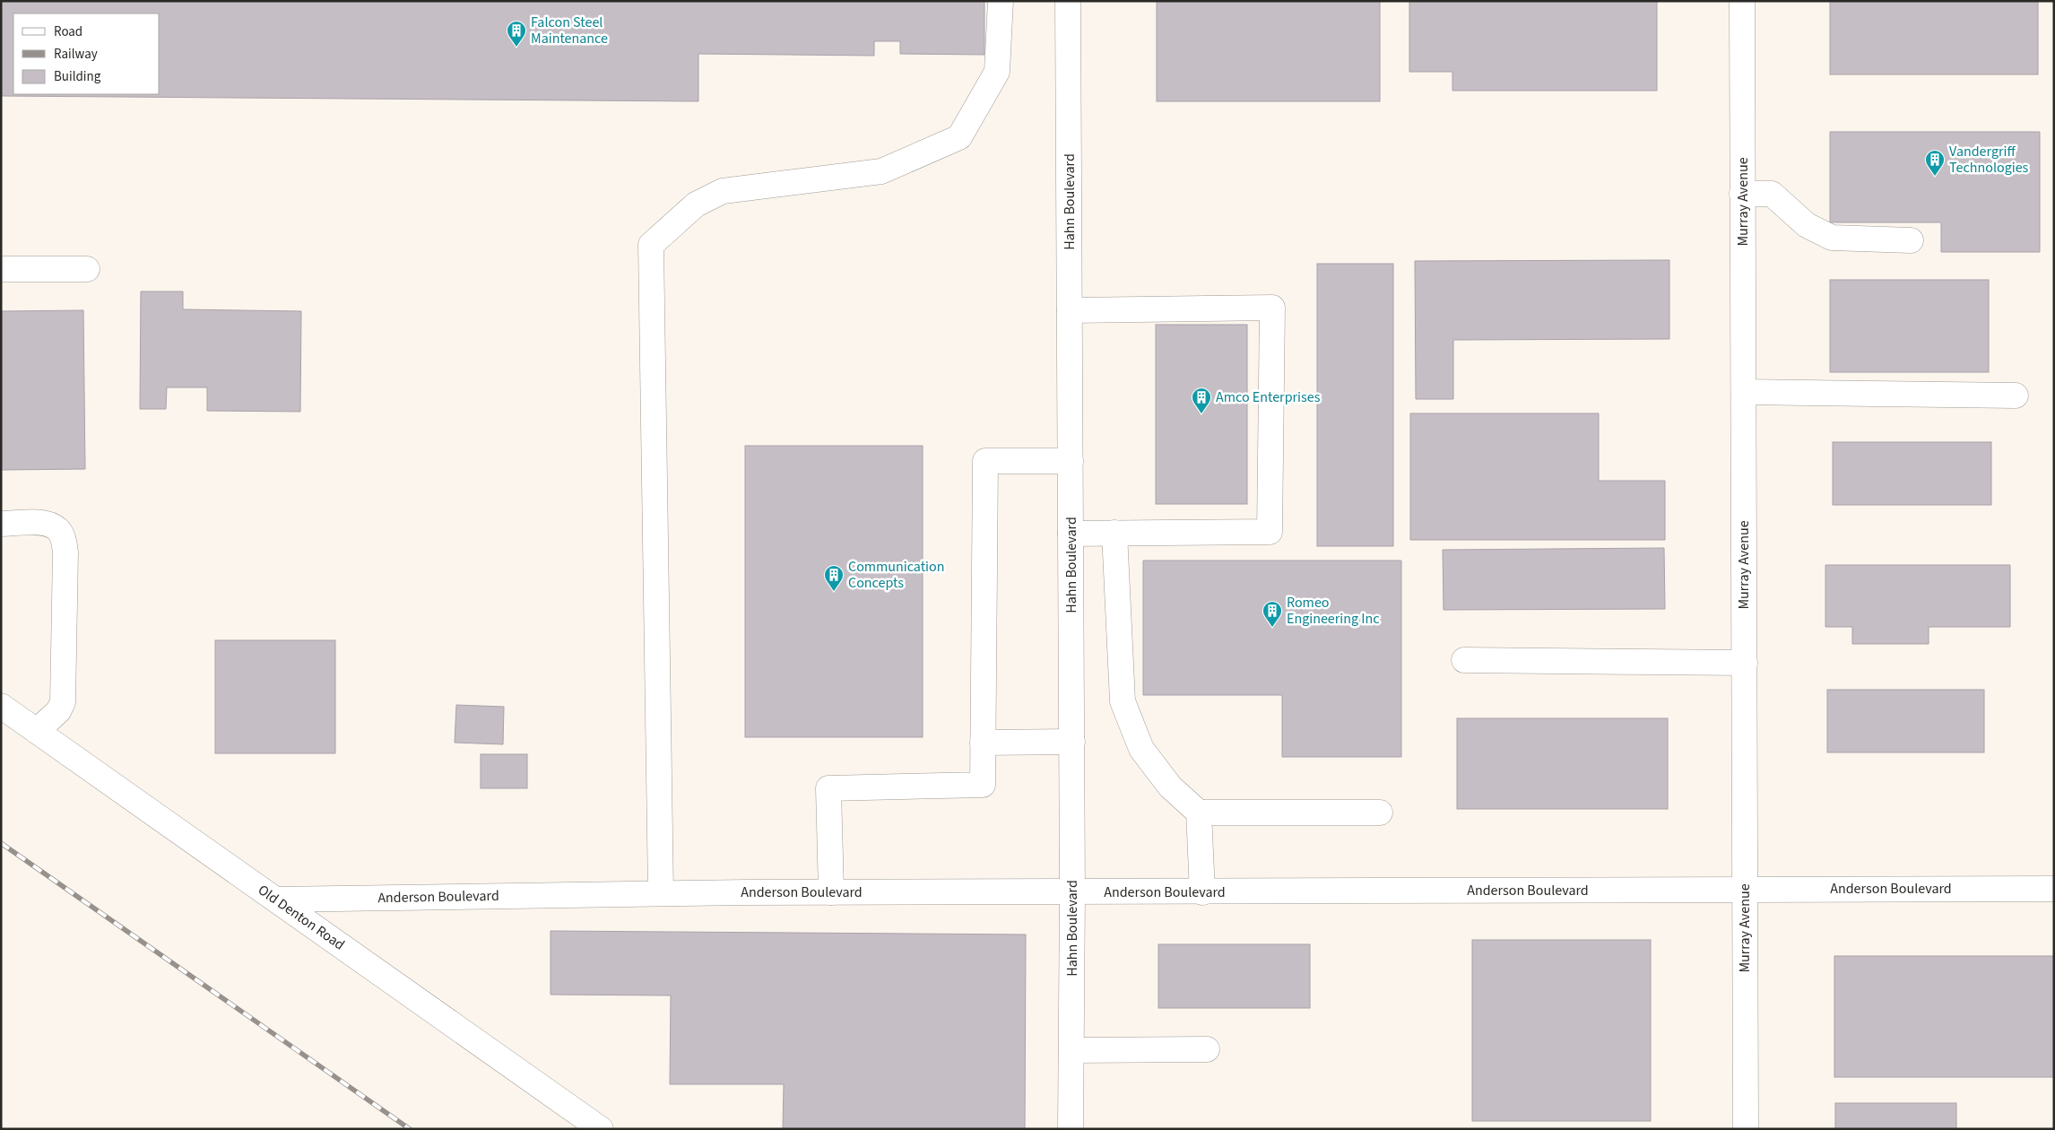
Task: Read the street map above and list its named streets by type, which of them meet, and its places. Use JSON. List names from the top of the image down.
{
  "streets": {
    "street": [
      "Hahn Boulevard",
      "Murray Avenue",
      "Anderson Boulevard",
      "Old Denton Road"
    ]
  },
  "crossings": [
    ["Hahn Boulevard", "Anderson Boulevard"],
    ["Murray Avenue", "Anderson Boulevard"],
    ["Anderson Boulevard", "Old Denton Road"]
  ],
  "places": {
    "building": [
      "Falcon Steel Maintenance",
      "Vandergriff Technologies",
      "Amco Enterprises",
      "Communication Concepts",
      "Romeo Engineering Inc"
    ]
  },
  "legend": ["Road", "Railway", "Building"]
}
